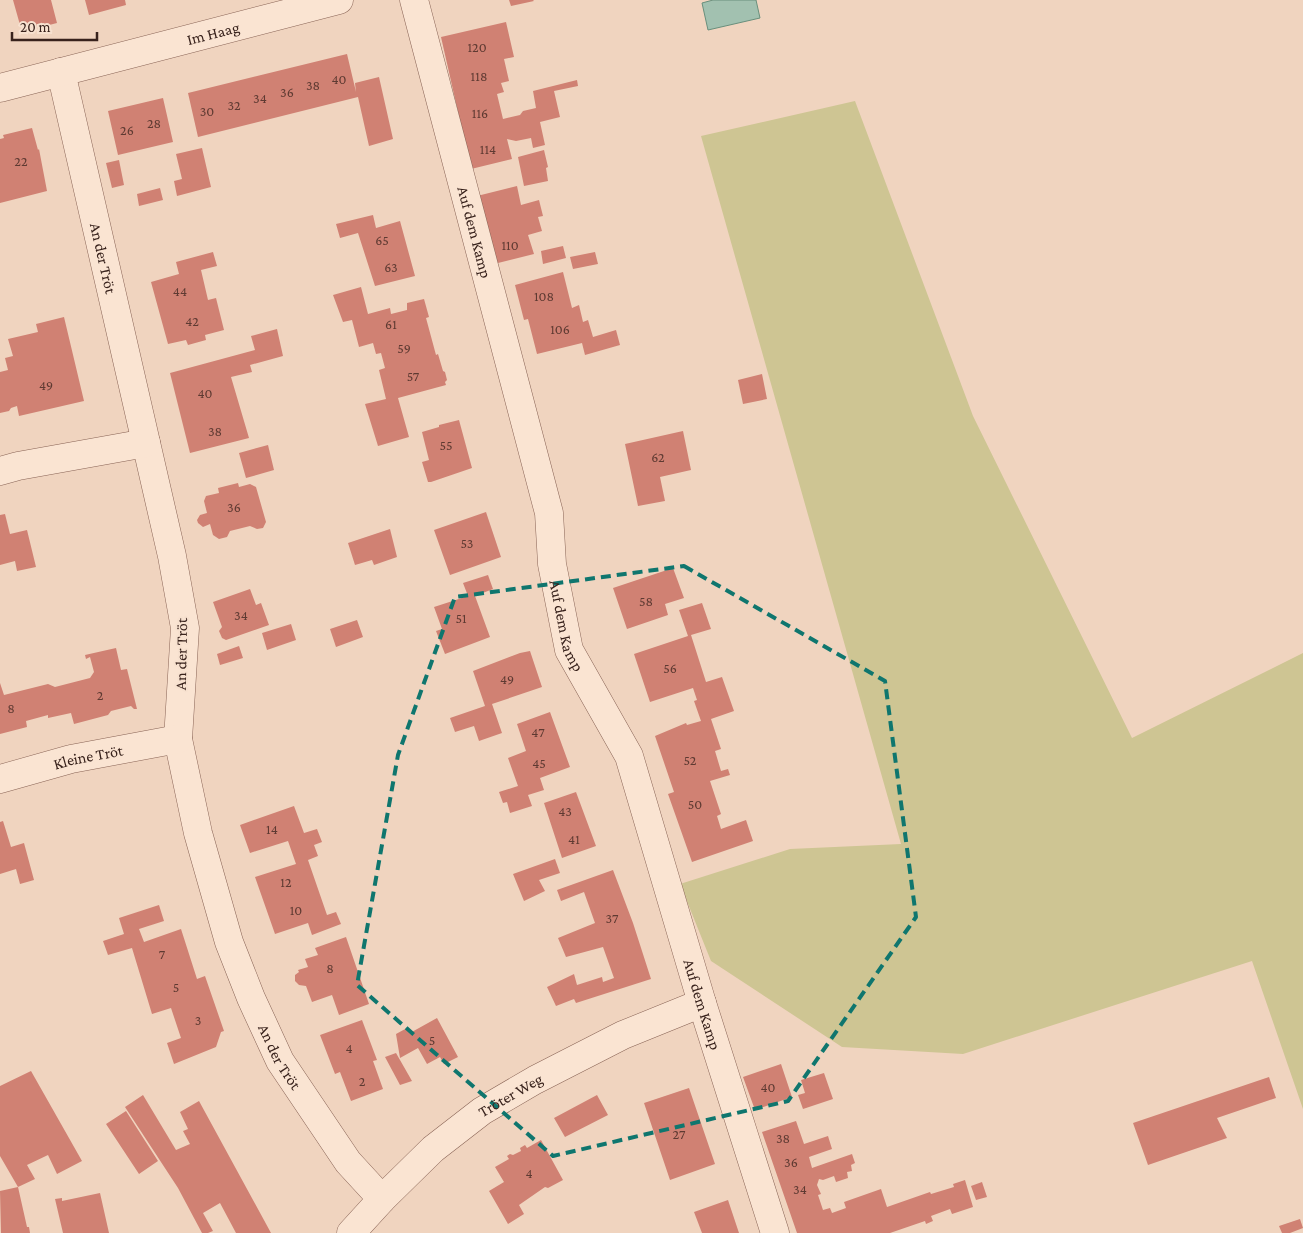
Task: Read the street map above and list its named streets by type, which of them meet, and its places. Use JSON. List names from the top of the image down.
{
  "streets": {
    "street": [
      "Im Haag",
      "Auf dem Kamp",
      "An der Tröt",
      "Kleine Tröt",
      "Tröter Weg"
    ]
  },
  "crossings": [
    ["Im Haag", "An der Tröt"],
    ["Auf dem Kamp", "Tröter Weg"],
    ["An der Tröt", "Kleine Tröt"],
    ["An der Tröt", "Tröter Weg"]
  ],
  "house_numbers": [
    "120",
    "118",
    "40",
    "38",
    "36",
    "34",
    "32",
    "30",
    "116",
    "28",
    "26",
    "114",
    "22",
    "65",
    "110",
    "63",
    "44",
    "108",
    "42",
    "61",
    "106",
    "59",
    "57",
    "49",
    "40",
    "38",
    "55",
    "62",
    "36",
    "53",
    "58",
    "34",
    "51",
    "56",
    "49",
    "2",
    "8",
    "47",
    "52",
    "45",
    "50",
    "43",
    "14",
    "41",
    "12",
    "10",
    "37",
    "7",
    "8",
    "5",
    "3",
    "5",
    "4",
    "2",
    "40",
    "27",
    "38",
    "36",
    "4",
    "34"
  ],
  "scale_bar": "20 m"
}
